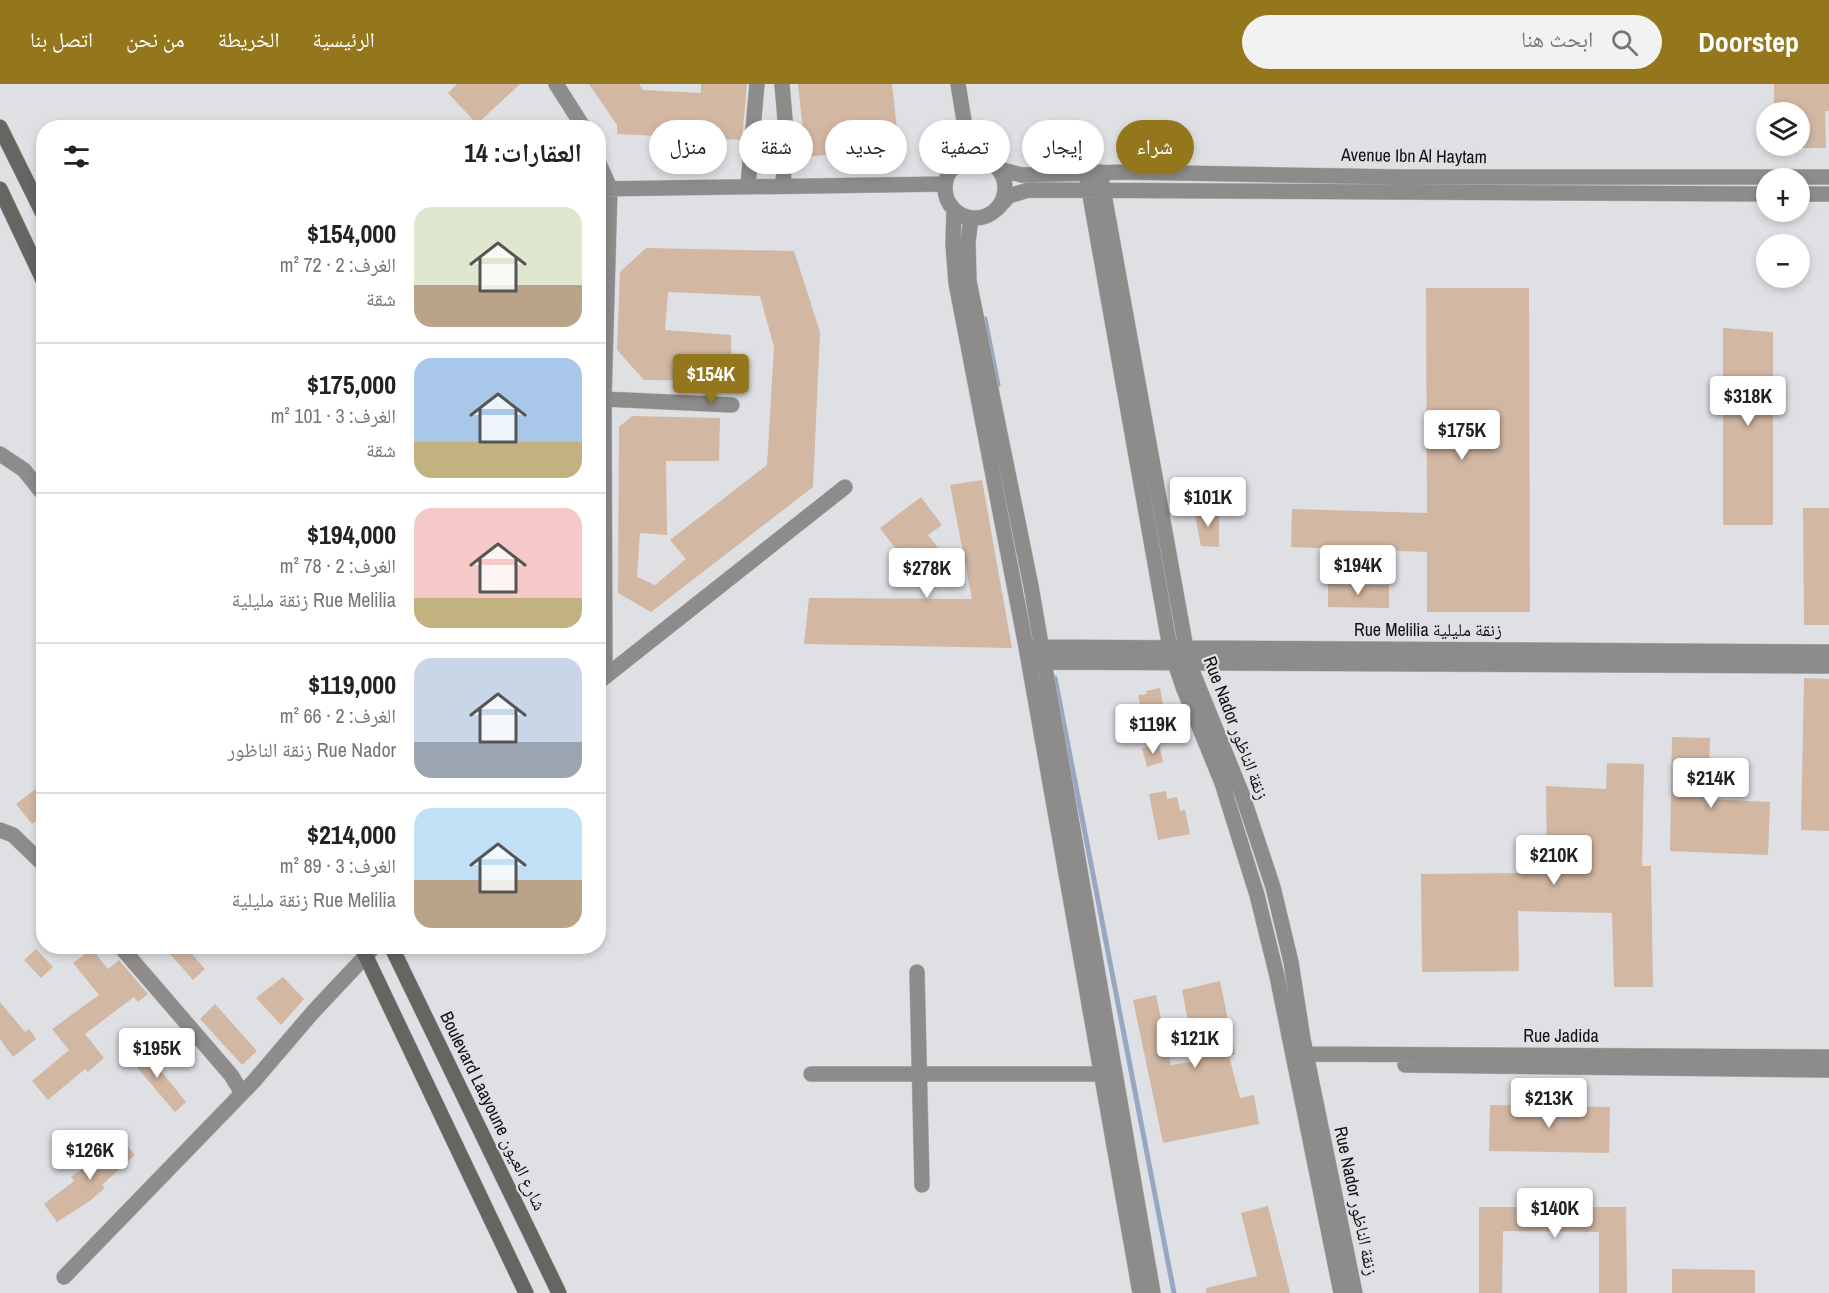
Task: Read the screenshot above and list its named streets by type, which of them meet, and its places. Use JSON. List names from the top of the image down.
{
  "streets": {
    "street": [
      "Avenue Ibn Al Haytam",
      "Rue Melilia زنقة مليلية",
      "Rue Nador زنقة الناظور",
      "Rue Jadida",
      "Boulevard Laayoune شارع العيون"
    ]
  },
  "crossings": [
    ["Avenue Ibn Al Haytam", "Rue Nador زنقة الناظور"],
    ["Rue Melilia زنقة مليلية", "Rue Nador زنقة الناظور"],
    ["Rue Nador زنقة الناظور", "Rue Jadida"]
  ],
  "page": {
    "header": "Doorstep",
    "search": "ابحث هنا",
    "nav": [
      "الرئيسية",
      "الخريطة",
      "من نحن",
      "اتصل بنا"
    ],
    "map_buttons": ["+", "−"],
    "chip": [
      "شراء",
      "إيجار",
      "تصفية",
      "جديد",
      "شقة",
      "منزل"
    ],
    "heading": "العقارات: 14",
    "list": [
      {
        "name": "$154,000",
        "note": "الغرف: 2 · 72 m² · شقة"
      },
      {
        "name": "$175,000",
        "note": "الغرف: 3 · 101 m² · شقة"
      },
      {
        "name": "$194,000",
        "note": "الغرف: 2 · 78 m² · Rue Melilia زنقة مليلية"
      },
      {
        "name": "$119,000",
        "note": "الغرف: 2 · 66 m² · Rue Nador زنقة الناظور"
      },
      {
        "name": "$214,000",
        "note": "الغرف: 3 · 89 m² · Rue Melilia زنقة مليلية"
      }
    ],
    "price": [
      "$154K",
      "$318K",
      "$175K",
      "$101K",
      "$194K",
      "$278K",
      "$119K",
      "$214K",
      "$210K",
      "$121K",
      "$195K",
      "$213K",
      "$126K",
      "$140K"
    ]
  }
}
